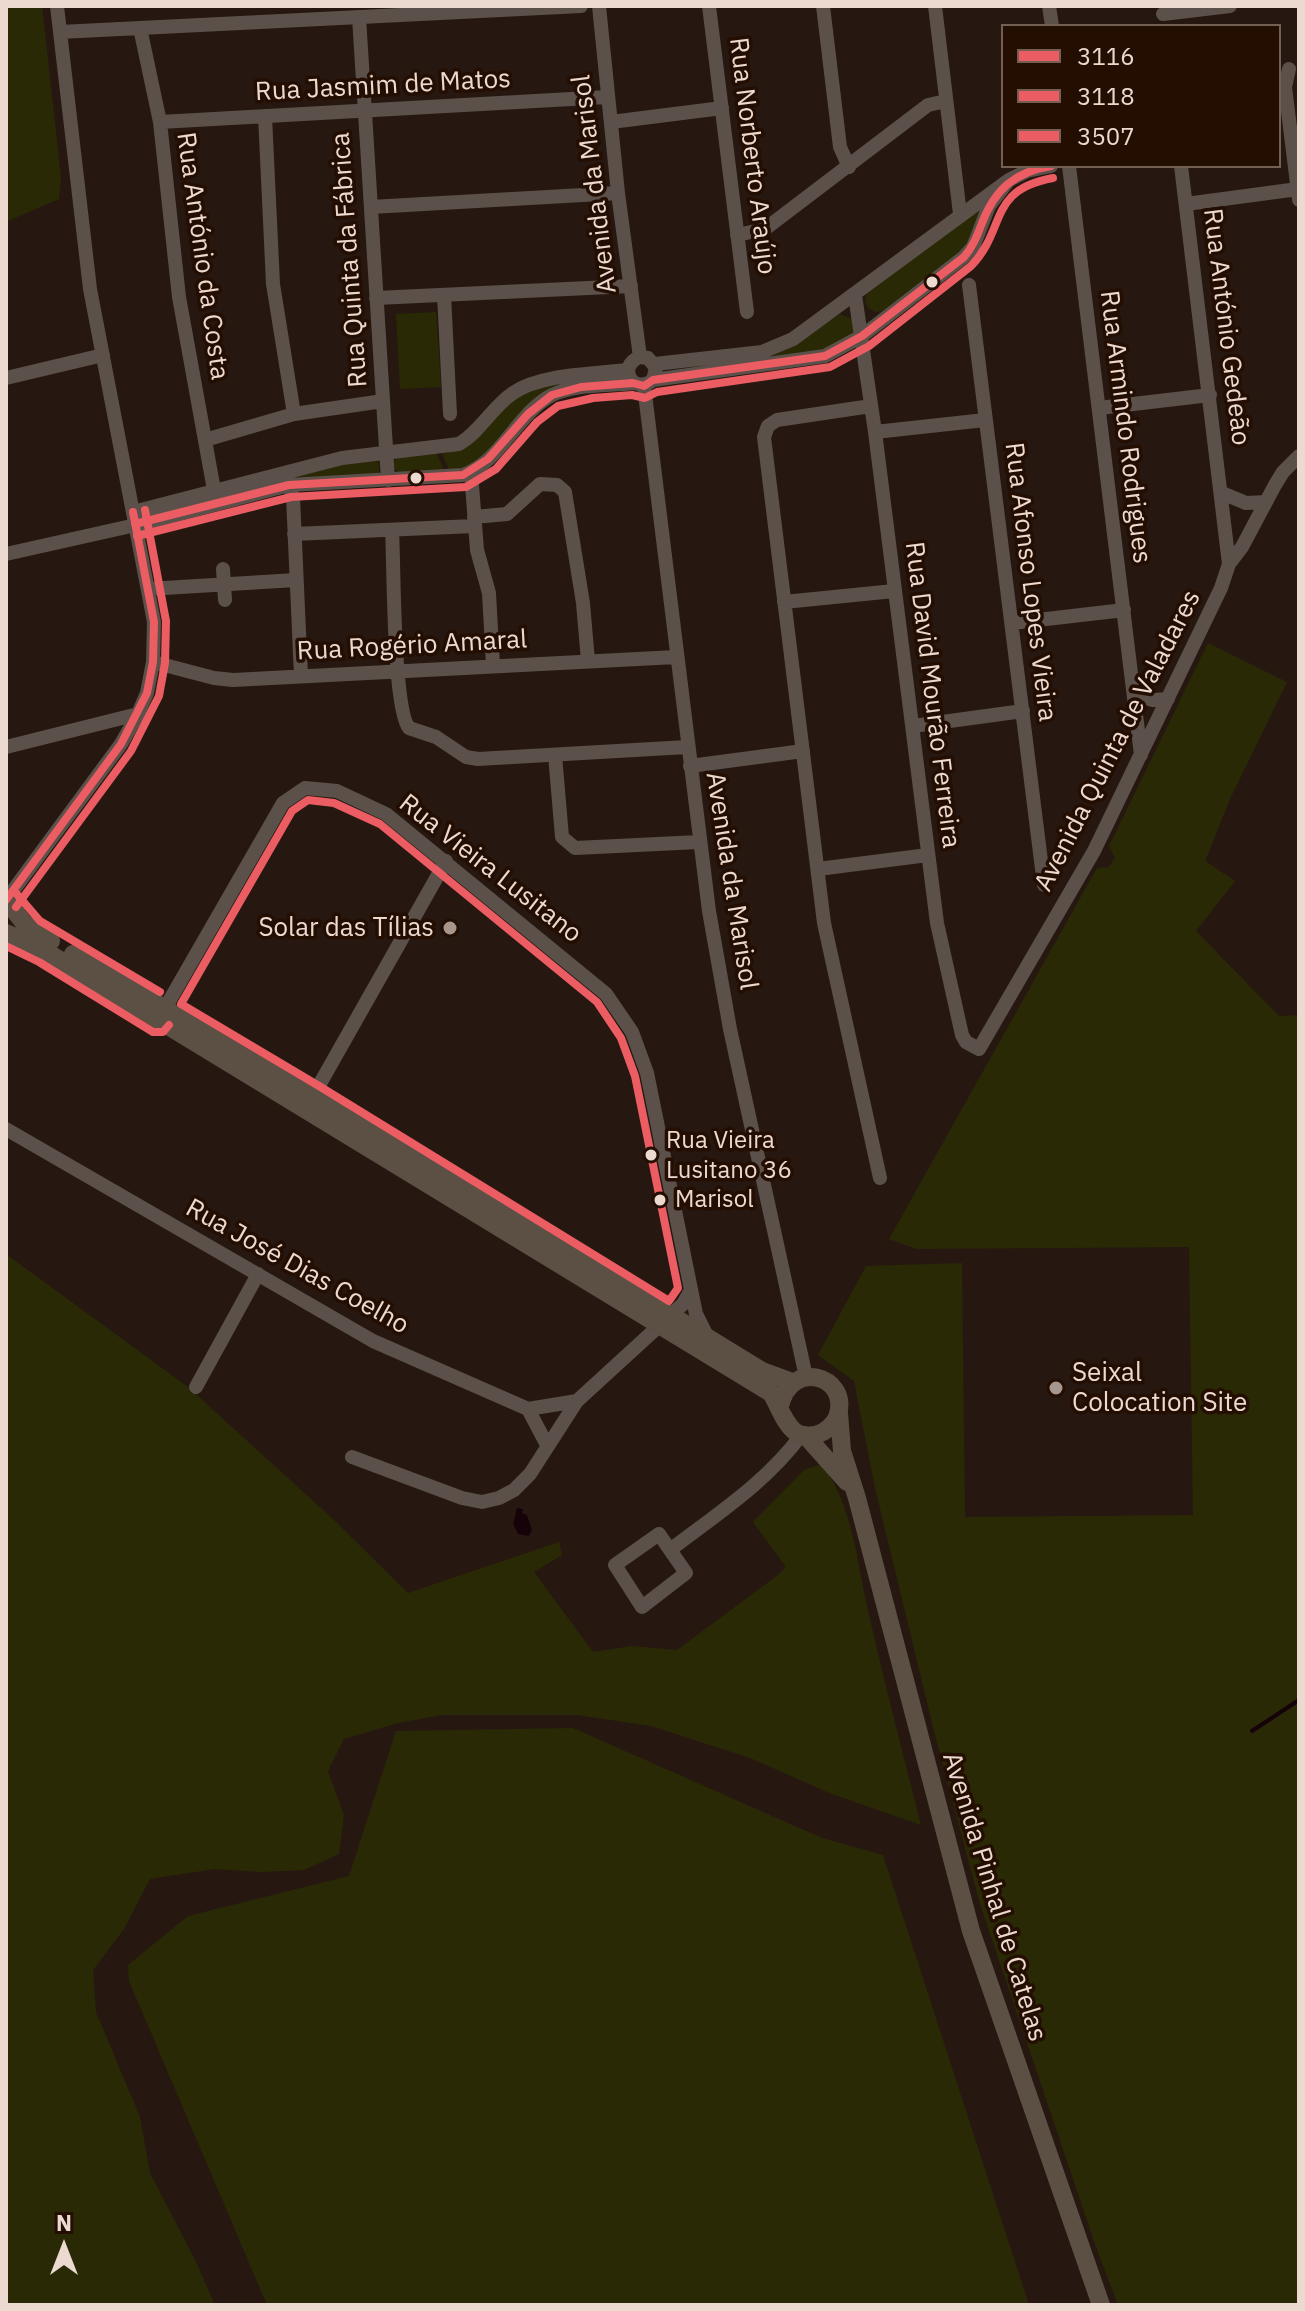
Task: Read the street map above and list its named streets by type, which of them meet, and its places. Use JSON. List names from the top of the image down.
{
  "streets": {
    "main road": ["Avenida Pinhal de Catelas"],
    "street": [
      "Rua Jasmim de Matos",
      "Rua Norberto Araújo",
      "Avenida da Marisol",
      "Rua António da Costa",
      "Rua Quinta da Fábrica",
      "Rua António Gedeão",
      "Rua Armindo Rodrigues",
      "Rua Afonso Lopes Vieira",
      "Rua Rogério Amaral",
      "Rua David Mourão Ferreira",
      "Avenida Quinta de Valadares",
      "Rua Vieira Lusitano",
      "Rua José Dias Coelho"
    ]
  },
  "crossings": [
    ["Rua Jasmim de Matos", "Avenida da Marisol"],
    ["Rua Jasmim de Matos", "Rua António da Costa"],
    ["Rua Jasmim de Matos", "Rua Quinta da Fábrica"],
    ["Avenida da Marisol", "Rua Rogério Amaral"],
    ["Avenida da Marisol", "Avenida Pinhal de Catelas"],
    ["Rua António Gedeão", "Avenida Quinta de Valadares"],
    ["Rua Armindo Rodrigues", "Avenida Quinta de Valadares"],
    ["Rua David Mourão Ferreira", "Avenida Quinta de Valadares"]
  ],
  "places": [
    "Solar das Tílias",
    "Rua Vieira Lusitano 36",
    "Marisol",
    "Seixal Colocation Site"
  ],
  "lines": ["transit line 3116", "transit line 3118", "transit line 3507"],
  "legend": ["3116", "3118", "3507"],
  "north": "top"
}
